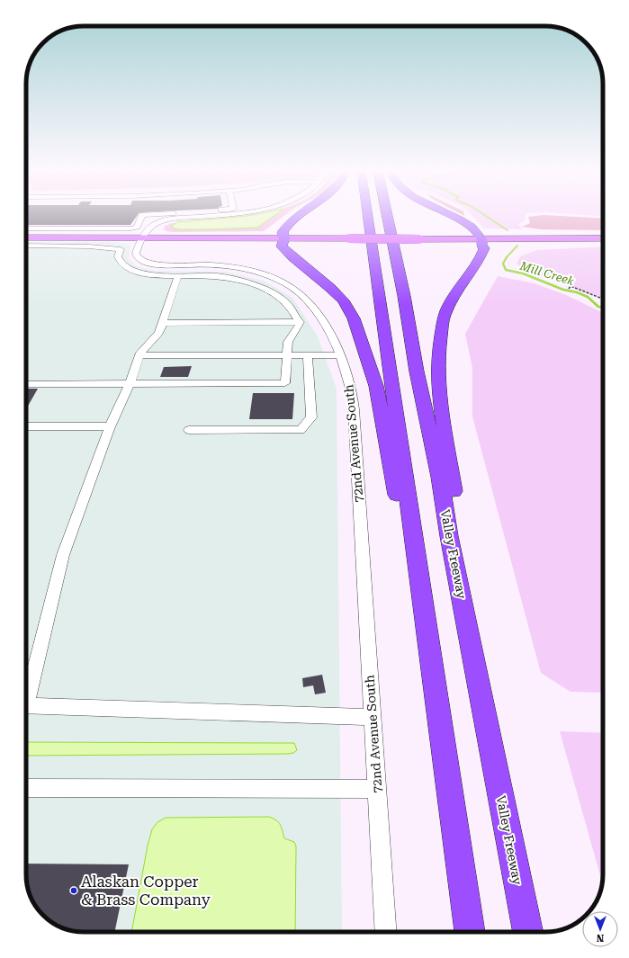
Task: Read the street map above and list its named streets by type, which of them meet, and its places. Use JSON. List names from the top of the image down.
{
  "streets": {
    "highway": ["Valley Freeway"],
    "street": ["72nd Avenue South"]
  },
  "water": ["Mill Creek"],
  "places": ["Alaskan Copper & Brass Company"],
  "north": "bottom"
}
